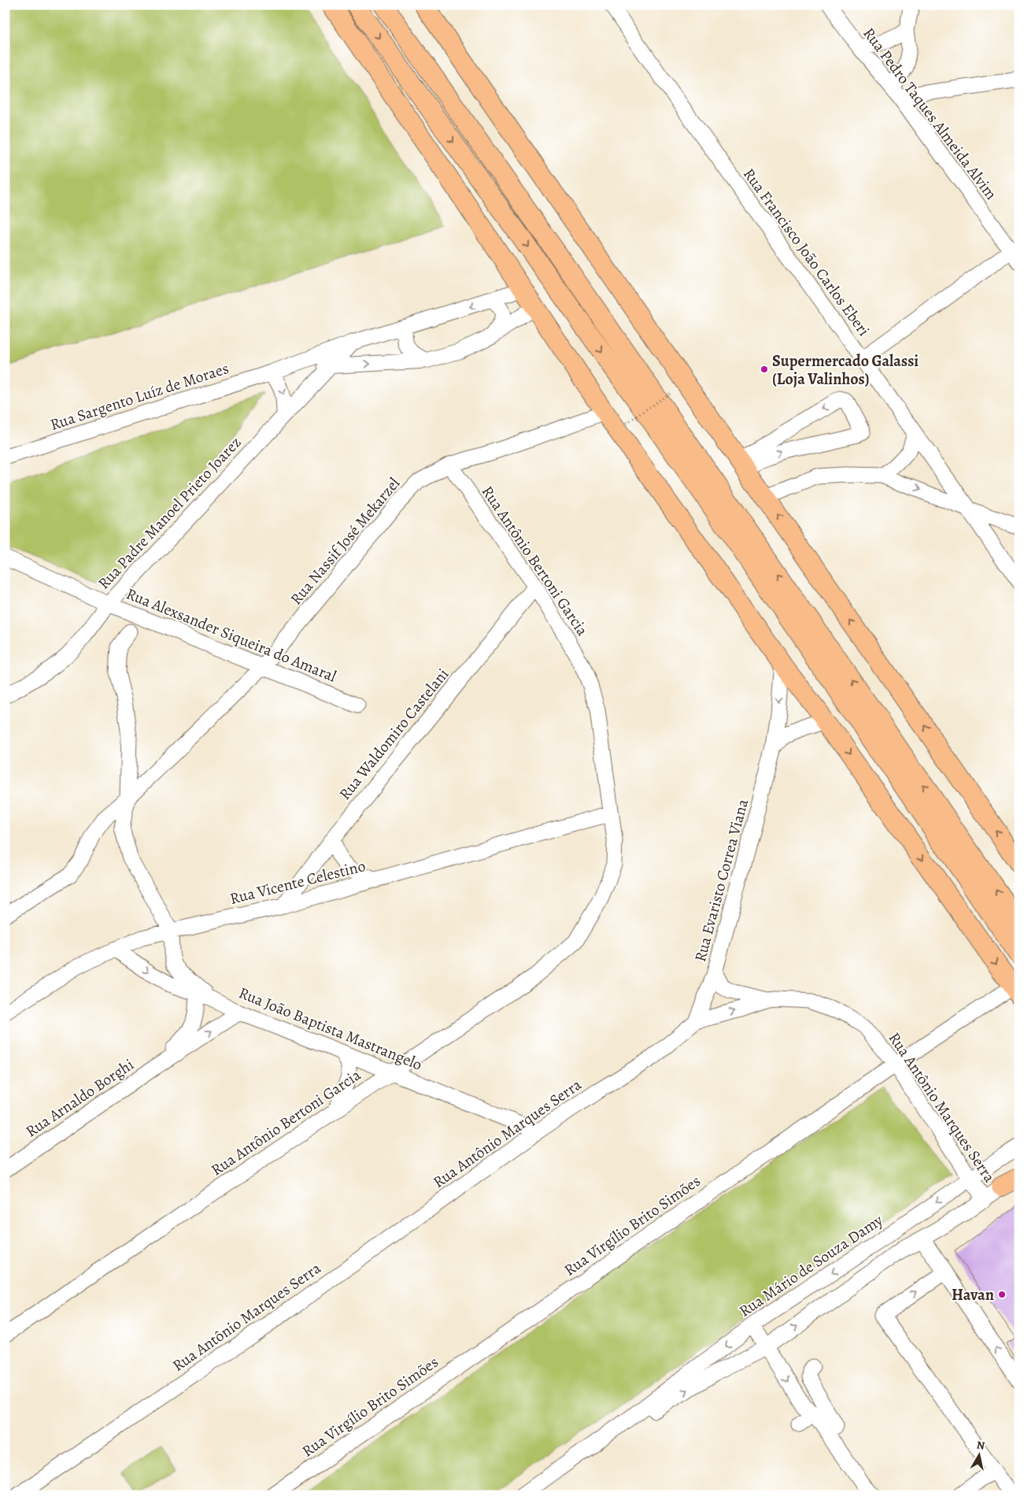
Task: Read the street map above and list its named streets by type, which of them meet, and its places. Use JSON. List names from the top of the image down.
{
  "streets": {
    "street": [
      "Rua Pedro Taques Almeida Alvim",
      "Rua Francisco João Carlos Eberi",
      "Rua Sargento Luíz de Moraes",
      "Rua Padre Manoel Prieto Joarez",
      "Rua Nassif José Mekarzel",
      "Rua Antônio Bertoni Garcia",
      "Rua Alexsander Siqueira do Amaral",
      "Rua Waldomiro Castelani",
      "Rua Evaristo Correa Viana",
      "Rua Vicente Celestino",
      "Rua João Baptista Mastrangelo",
      "Rua Arnaldo Borghi",
      "Rua Antônio Marques Serra",
      "Rua Virgílio Brito Simões",
      "Rua Mário de Souza Damy"
    ]
  },
  "crossings": [
    ["Rua Sargento Luíz de Moraes", "Rua Padre Manoel Prieto Joarez"],
    ["Rua Padre Manoel Prieto Joarez", "Rua Alexsander Siqueira do Amaral"],
    ["Rua Nassif José Mekarzel", "Rua Antônio Bertoni Garcia"],
    ["Rua Nassif José Mekarzel", "Rua Alexsander Siqueira do Amaral"],
    ["Rua Antônio Bertoni Garcia", "Rua Waldomiro Castelani"],
    ["Rua Antônio Bertoni Garcia", "Rua Vicente Celestino"],
    ["Rua Antônio Bertoni Garcia", "Rua João Baptista Mastrangelo"],
    ["Rua Waldomiro Castelani", "Rua Vicente Celestino"],
    ["Rua Evaristo Correa Viana", "Rua Antônio Marques Serra"],
    ["Rua Vicente Celestino", "Rua João Baptista Mastrangelo"],
    ["Rua João Baptista Mastrangelo", "Rua Arnaldo Borghi"],
    ["Rua João Baptista Mastrangelo", "Rua Antônio Marques Serra"],
    ["Rua Antônio Marques Serra", "Rua Virgílio Brito Simões"],
    ["Rua Antônio Marques Serra", "Rua Mário de Souza Damy"]
  ],
  "places": ["Supermercado Galassi (Loja Valinhos)", "Havan"],
  "north": "top"
}
